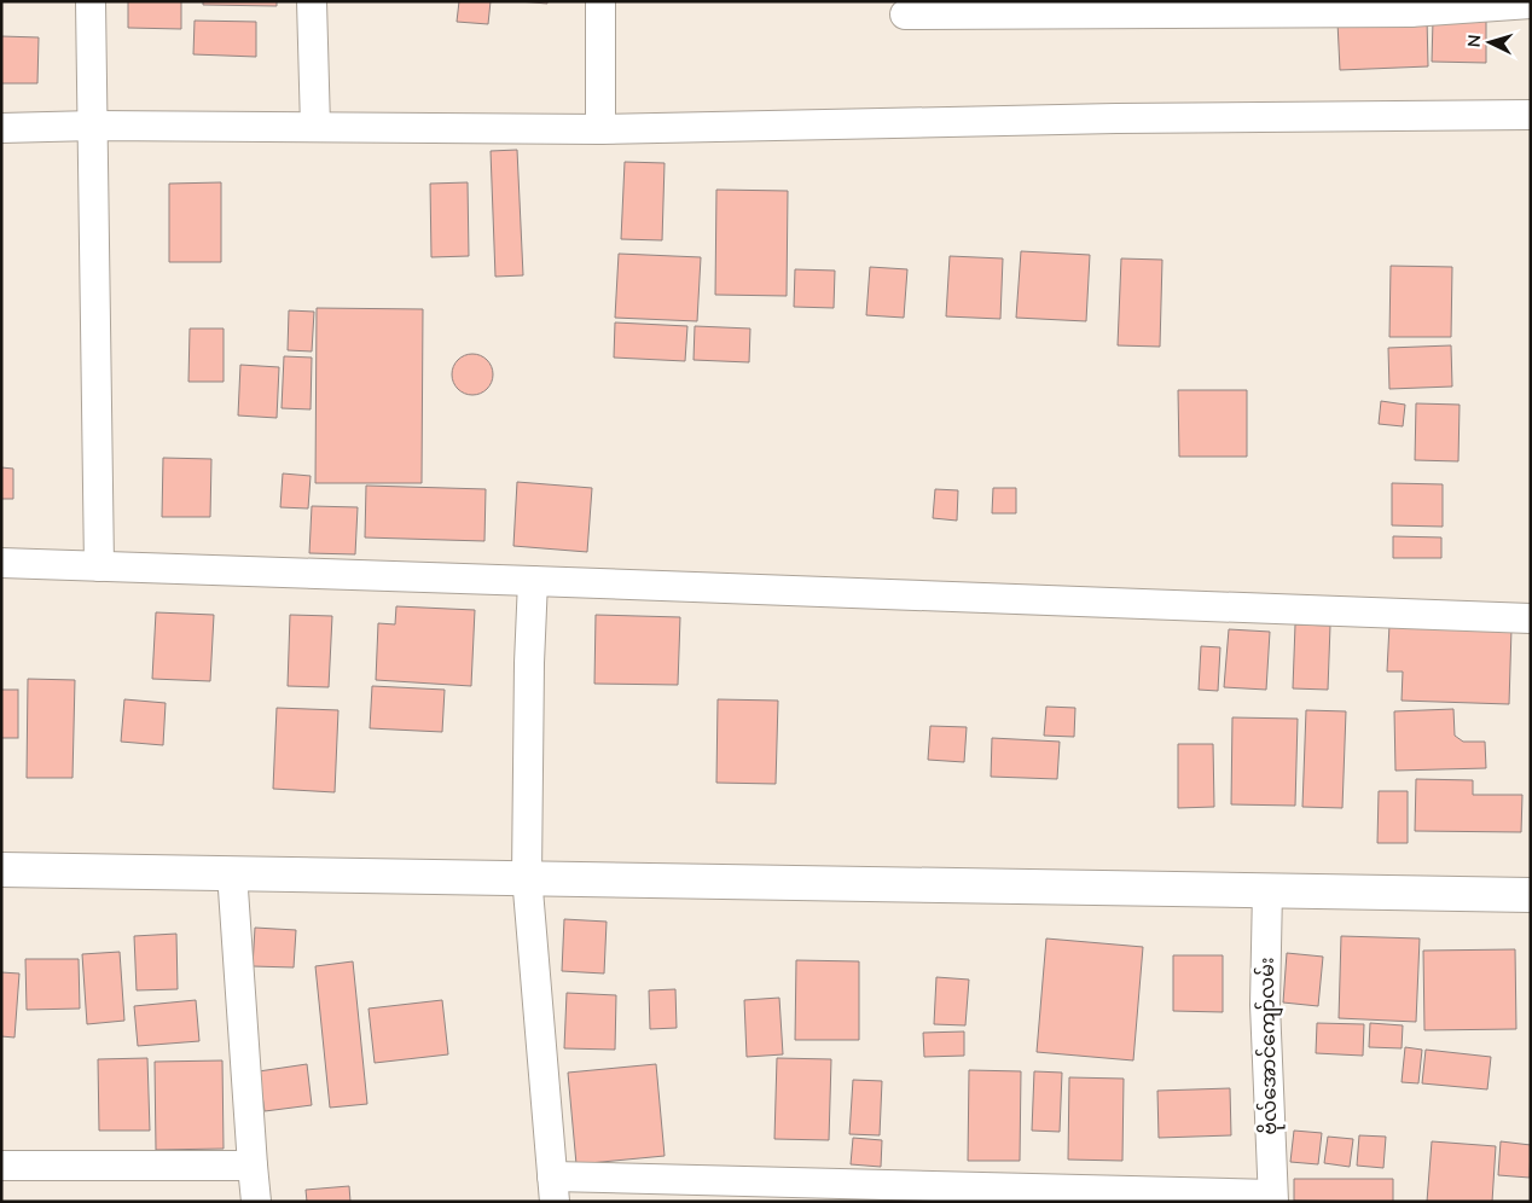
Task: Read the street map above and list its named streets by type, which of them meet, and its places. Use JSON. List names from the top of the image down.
{
  "streets": {
    "street": ["ဗိုလ်အောင်ကျော်လမ်း"]
  },
  "north": "left"
}
